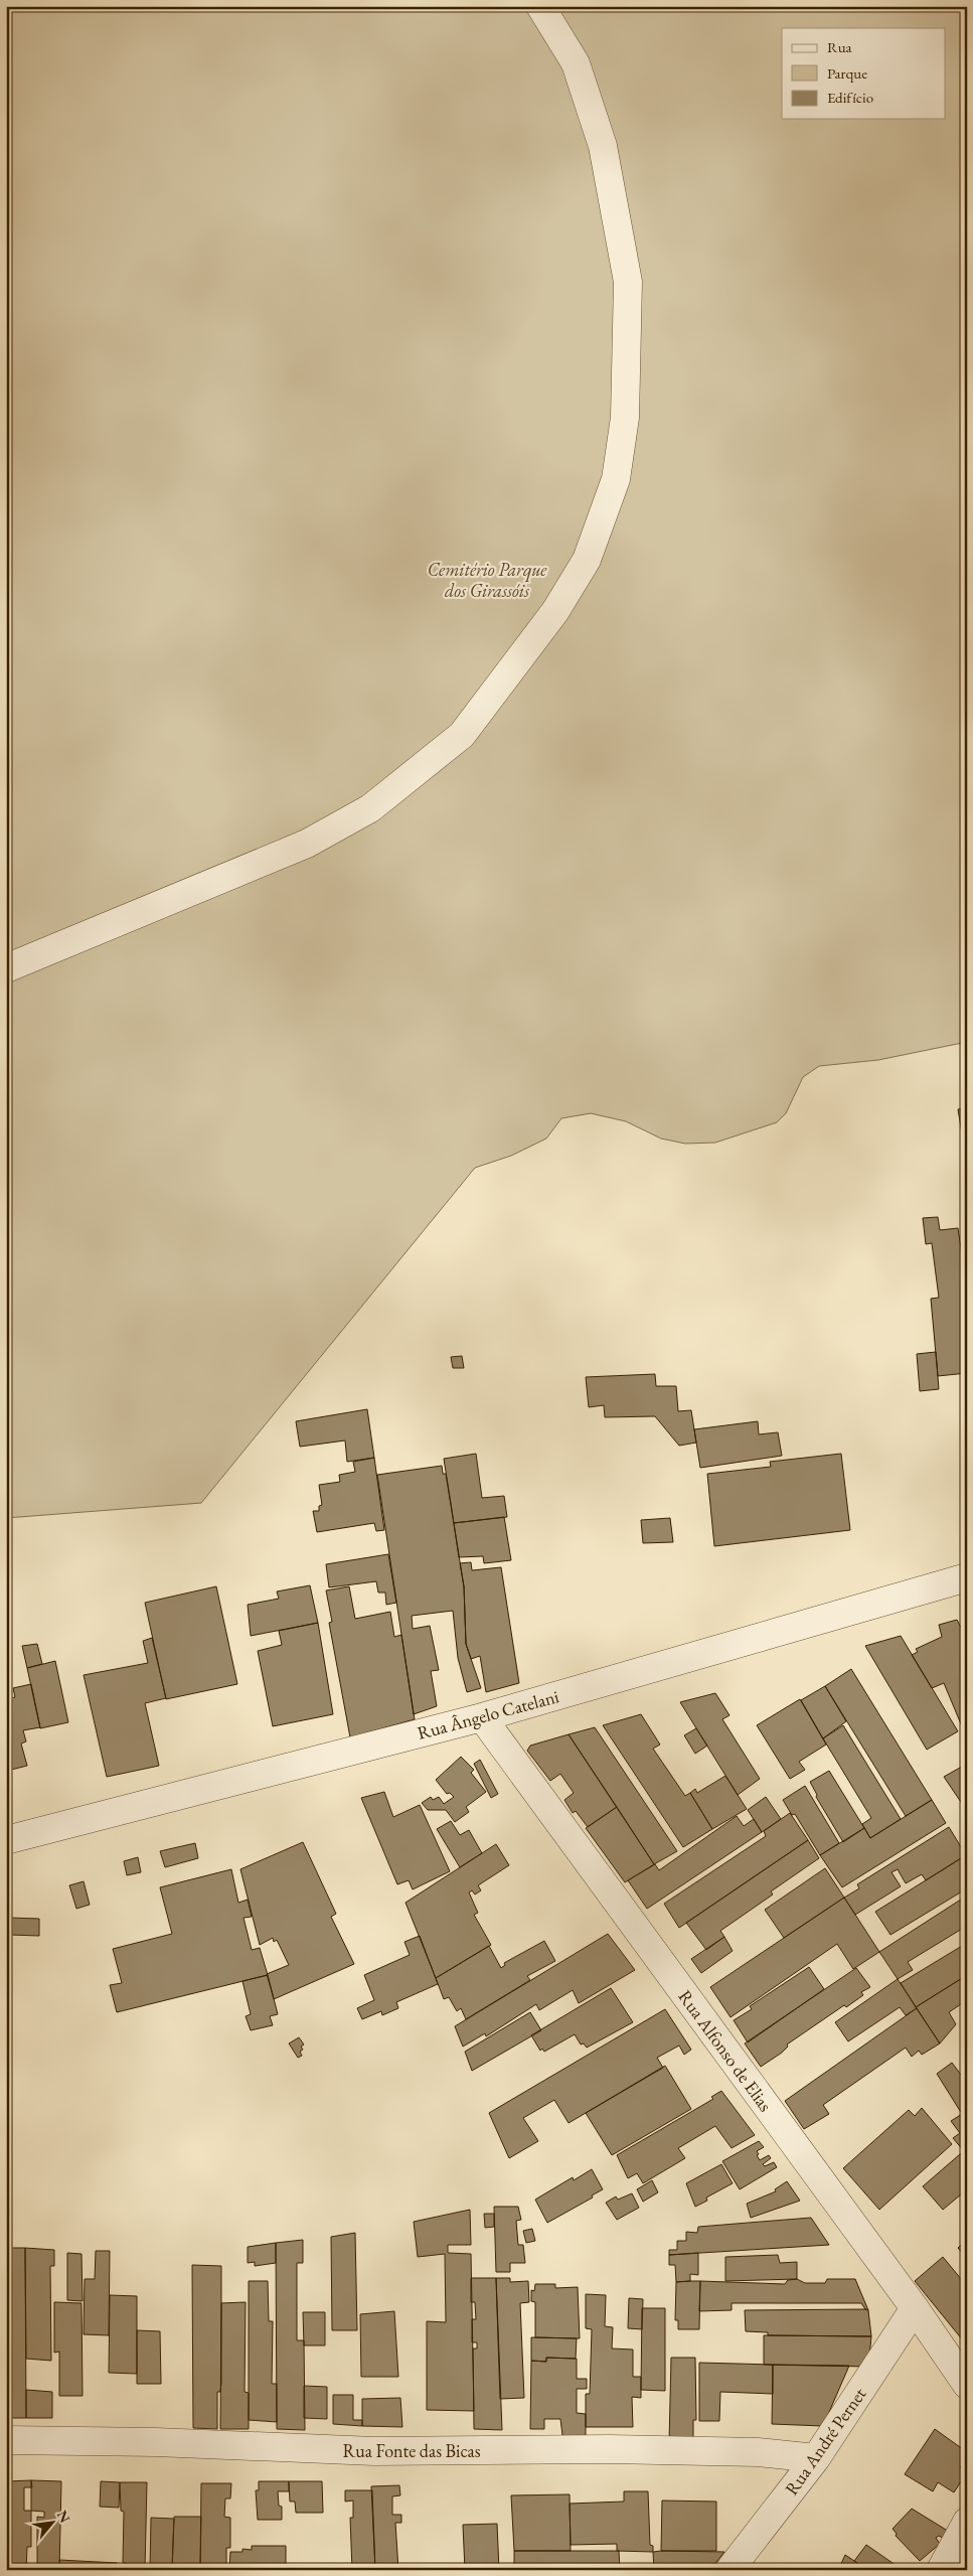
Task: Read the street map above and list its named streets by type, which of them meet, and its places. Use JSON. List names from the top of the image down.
{
  "streets": {
    "street": [
      "Rua Ângelo Catelani",
      "Rua Alfonso de Elias",
      "Rua André Pernet",
      "Rua Fonte das Bicas"
    ]
  },
  "crossings": [
    ["Rua Ângelo Catelani", "Rua Alfonso de Elias"],
    ["Rua Alfonso de Elias", "Rua André Pernet"],
    ["Rua André Pernet", "Rua Fonte das Bicas"]
  ],
  "parks": ["Cemitério Parque dos Girassóis"],
  "legend": ["Rua", "Parque", "Edifício"],
  "north": "top right"
}
